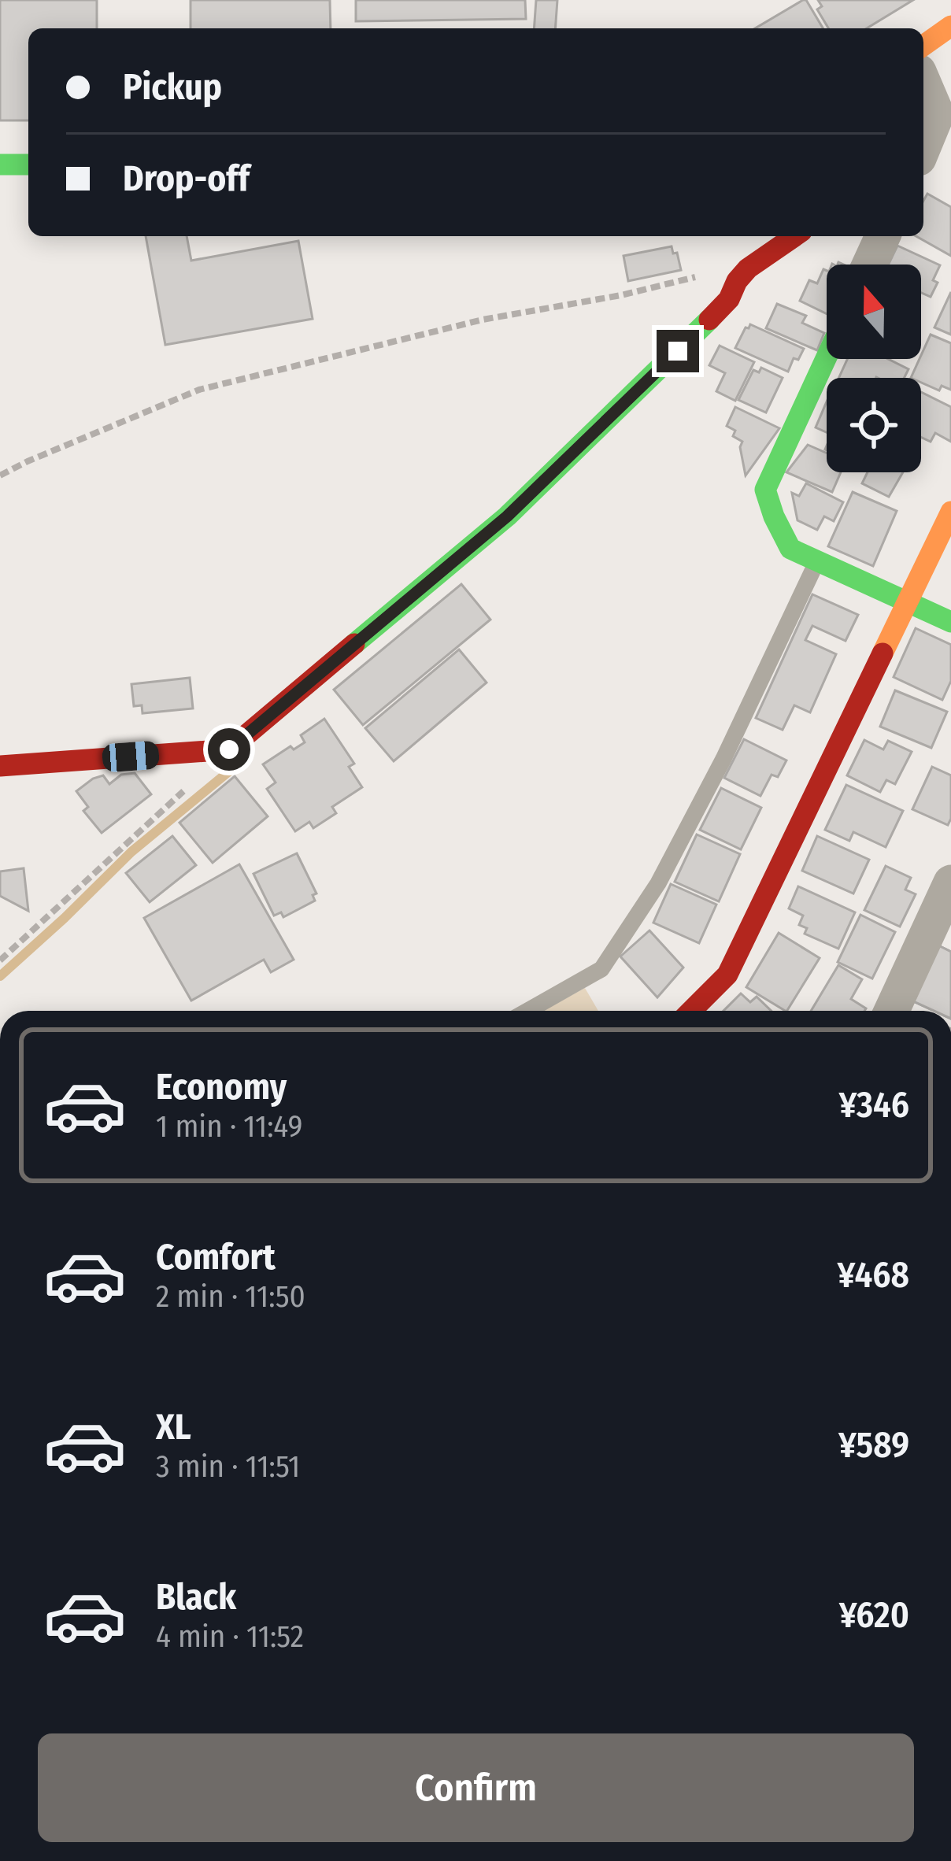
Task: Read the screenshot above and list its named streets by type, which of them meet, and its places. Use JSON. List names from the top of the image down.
{
  "north": "top",
  "page": {
    "banner": ["Pickup", "Drop-off"],
    "list": [
      {
        "name": "Economy",
        "note": "1 min · 11:49",
        "value": "¥346"
      },
      {
        "name": "Comfort",
        "note": "2 min · 11:50",
        "value": "¥468"
      },
      {
        "name": "XL",
        "note": "3 min · 11:51",
        "value": "¥589"
      },
      {
        "name": "Black",
        "note": "4 min · 11:52",
        "value": "¥620"
      }
    ],
    "buttons": "Confirm"
  }
}
